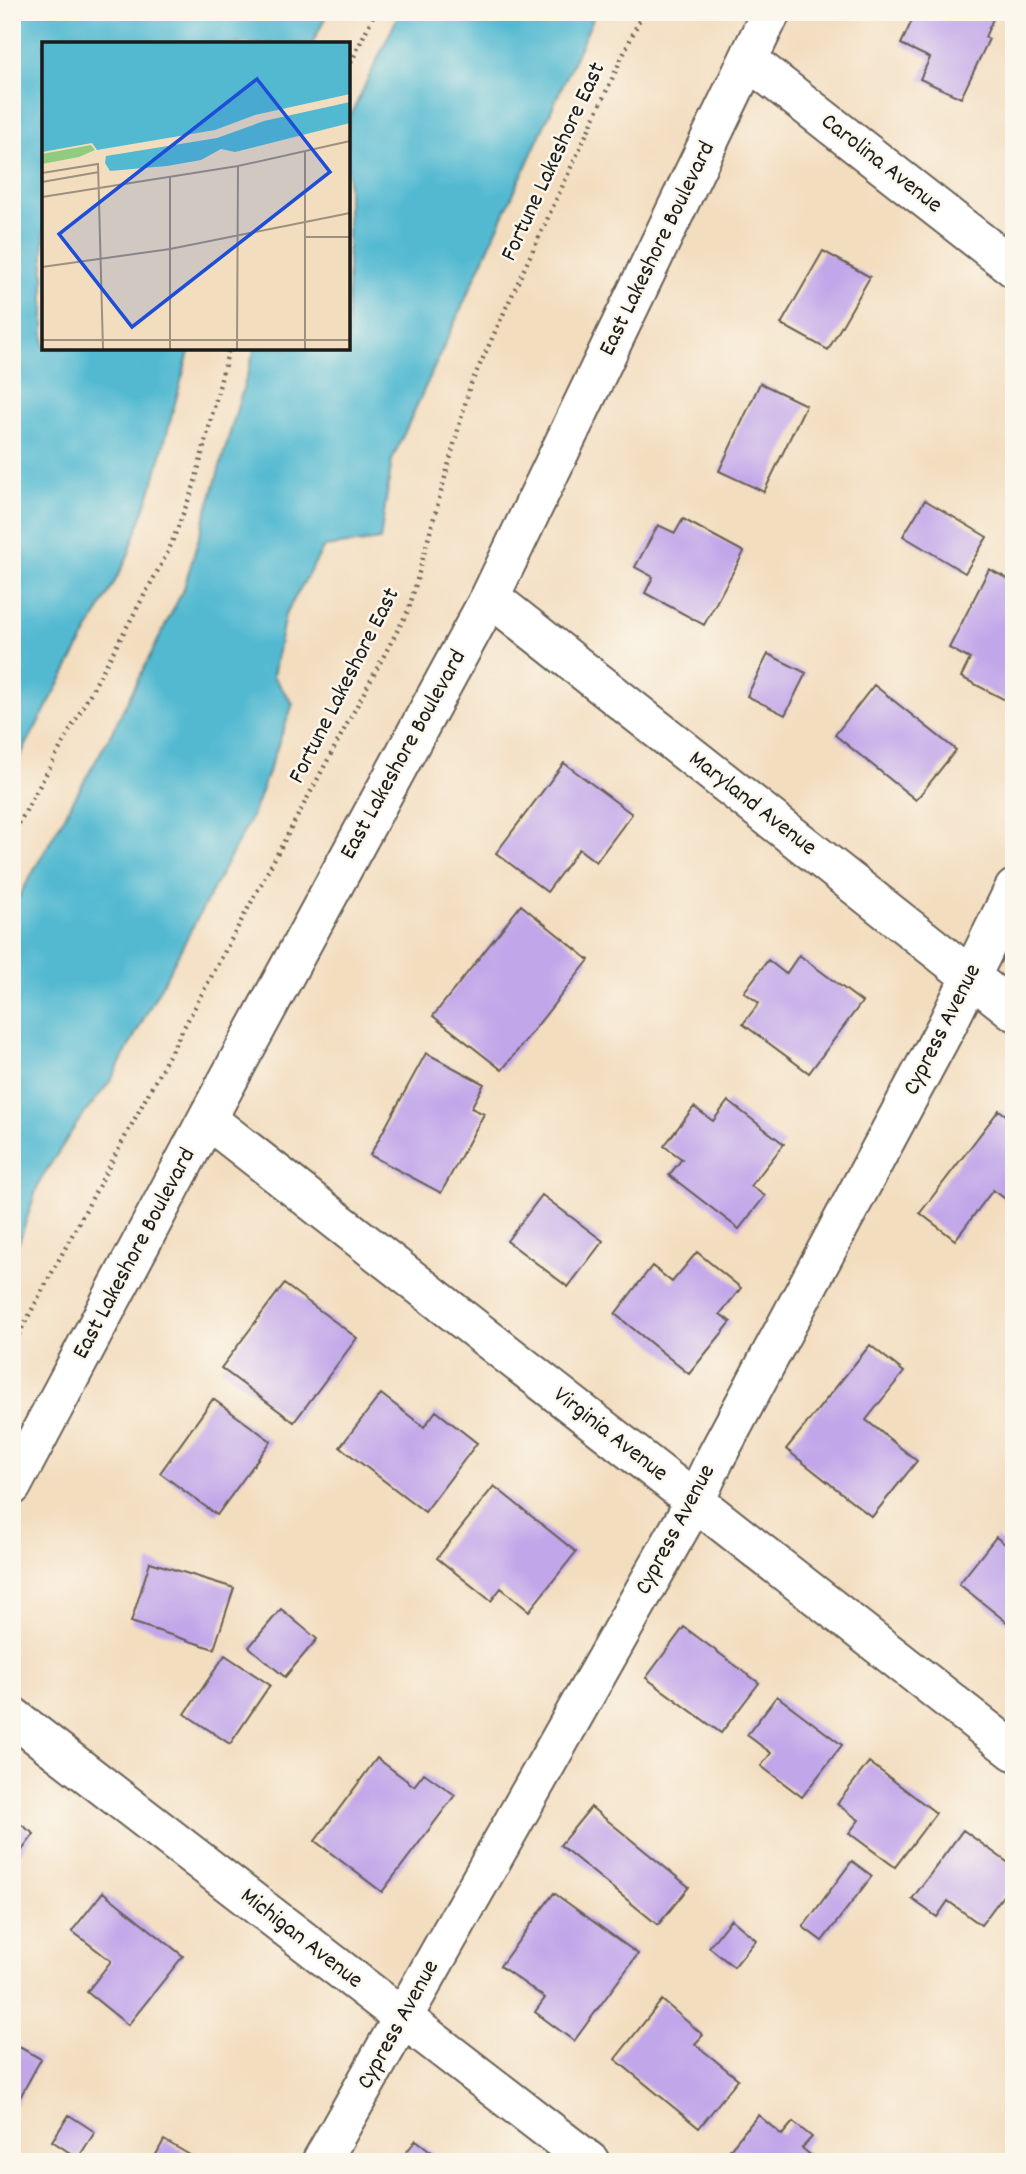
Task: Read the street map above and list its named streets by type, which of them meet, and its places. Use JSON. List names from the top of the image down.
{
  "streets": {
    "street": [
      "Carolina Avenue",
      "East Lakeshore Boulevard",
      "Maryland Avenue",
      "Cypress Avenue",
      "Virginia Avenue",
      "Michigan Avenue"
    ],
    "path": ["Fortune Lakeshore East"]
  },
  "crossings": [
    ["Carolina Avenue", "East Lakeshore Boulevard"],
    ["East Lakeshore Boulevard", "Maryland Avenue"],
    ["East Lakeshore Boulevard", "Virginia Avenue"],
    ["Maryland Avenue", "Cypress Avenue"],
    ["Cypress Avenue", "Virginia Avenue"],
    ["Cypress Avenue", "Michigan Avenue"]
  ]
}
